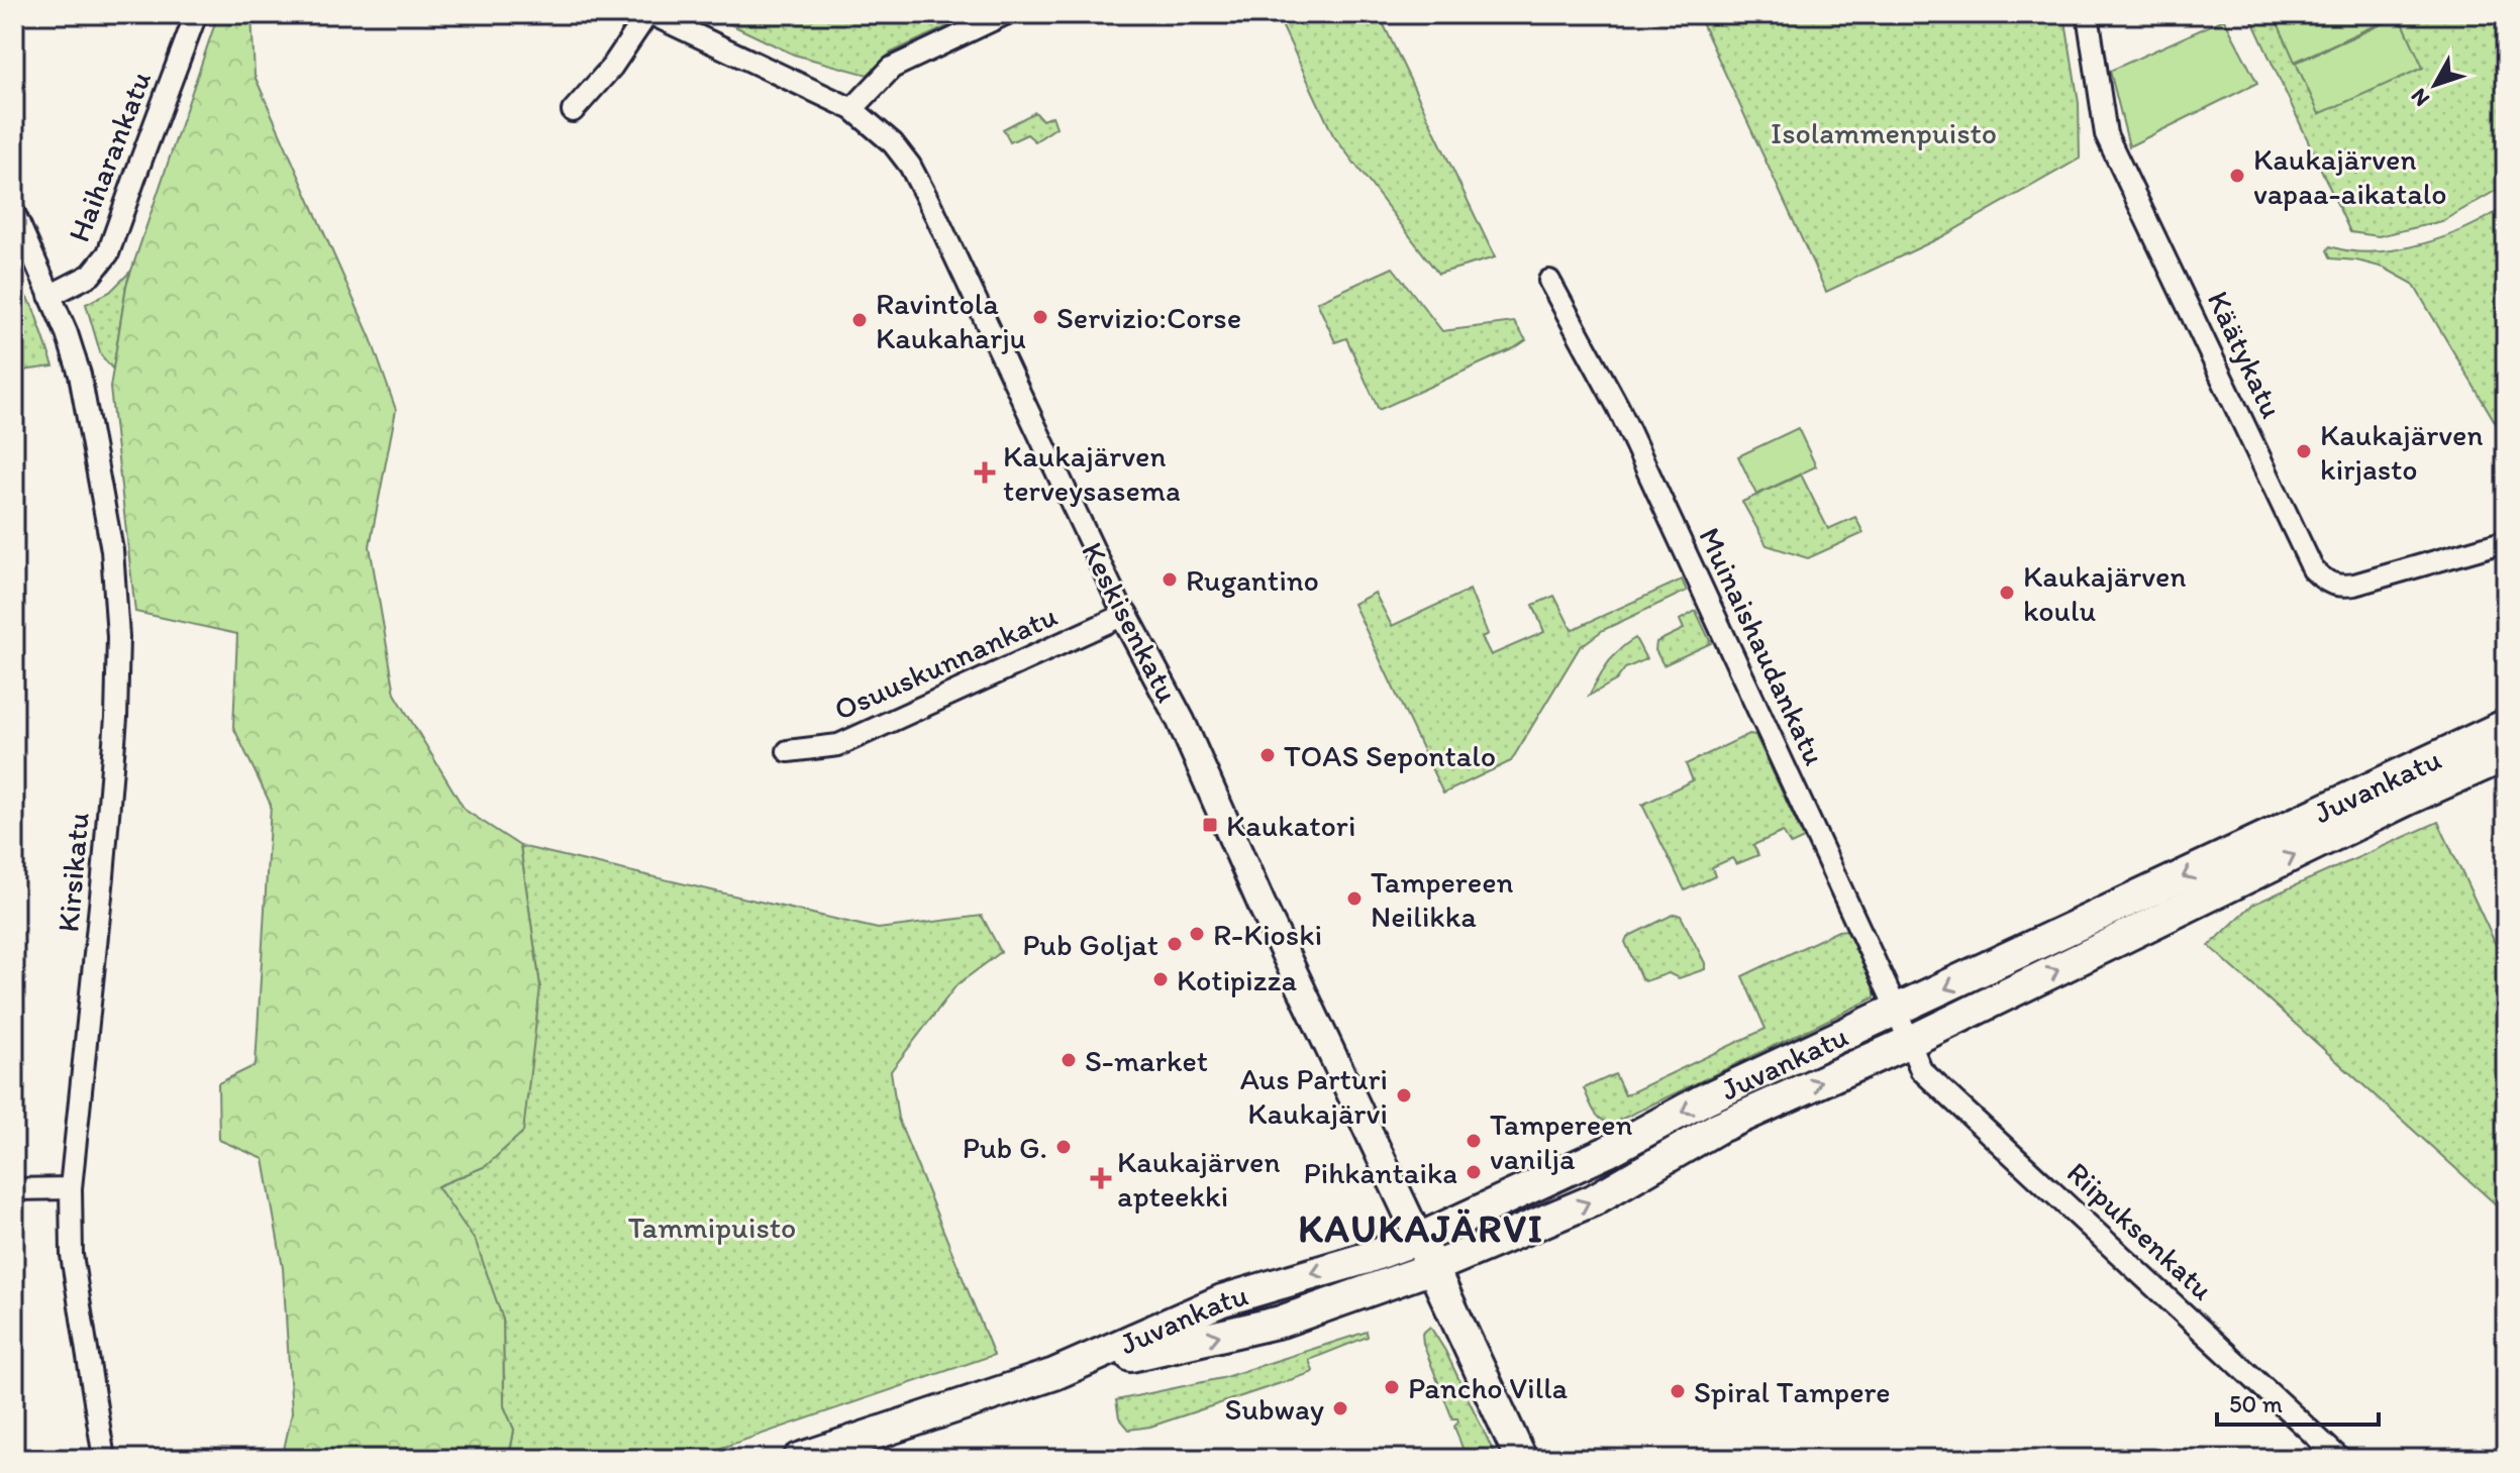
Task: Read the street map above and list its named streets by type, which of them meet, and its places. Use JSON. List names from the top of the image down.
{
  "streets": {
    "main road": ["Keskisenkatu", "Juvankatu"],
    "street": [
      "Haiharankatu",
      "Käätykatu",
      "Muinaishaudankatu",
      "Osuuskunnankatu",
      "Kirsikatu",
      "Riipuksenkatu"
    ]
  },
  "crossings": [
    ["Haiharankatu", "Kirsikatu"],
    ["Keskisenkatu", "Osuuskunnankatu"],
    ["Keskisenkatu", "Juvankatu"],
    ["Muinaishaudankatu", "Juvankatu"],
    ["Muinaishaudankatu", "Riipuksenkatu"],
    ["Juvankatu", "Riipuksenkatu"]
  ],
  "districts": ["KAUKAJÄRVI"],
  "parks": ["Isolammenpuisto", "Tammipuisto"],
  "places": {
    "other": [
      "Kaukajärven vapaa-aikatalo",
      "Servizio:Corse",
      "Ravintola Kaukaharju",
      "Kaukajärven kirjasto",
      "Rugantino",
      "Kaukajärven koulu",
      "TOAS Sepontalo",
      "Tampereen Neilikka",
      "R-Kioski",
      "Pub Goljat",
      "Kotipizza",
      "S-market",
      "Aus Parturi Kaukajärvi",
      "Tampereen vanilja",
      "Pub G.",
      "Pihkantaika",
      "Pancho Villa",
      "Spiral Tampere",
      "Subway"
    ],
    "health": ["Kaukajärven terveysasema", "Kaukajärven apteekki"],
    "transit": ["Kaukatori"]
  },
  "scale_bar": "50 m",
  "north": "bottom left"
}
